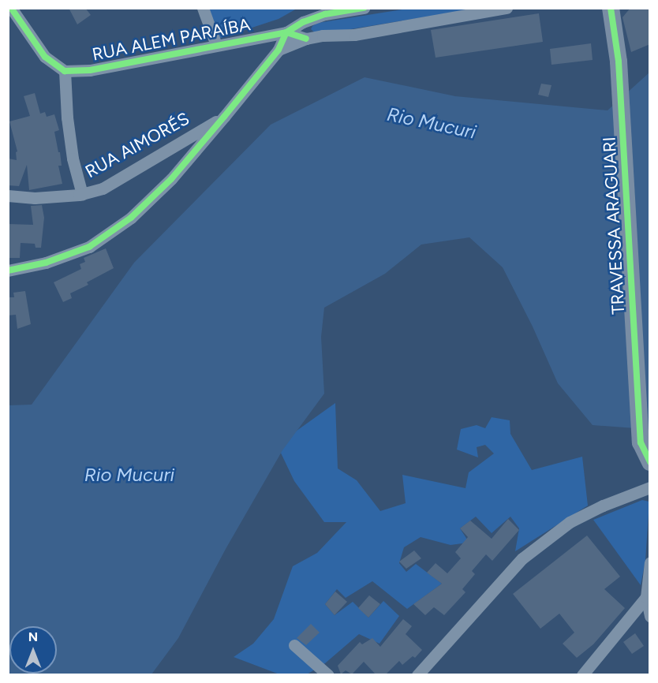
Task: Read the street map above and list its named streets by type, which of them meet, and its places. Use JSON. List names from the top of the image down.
{
  "streets": {
    "street": ["RUA ALEM PARAÍBA", "RUA AIMORÉS", "TRAVESSA ARAGUARI"]
  },
  "water": ["Rio Mucuri"],
  "north": "top"
}
